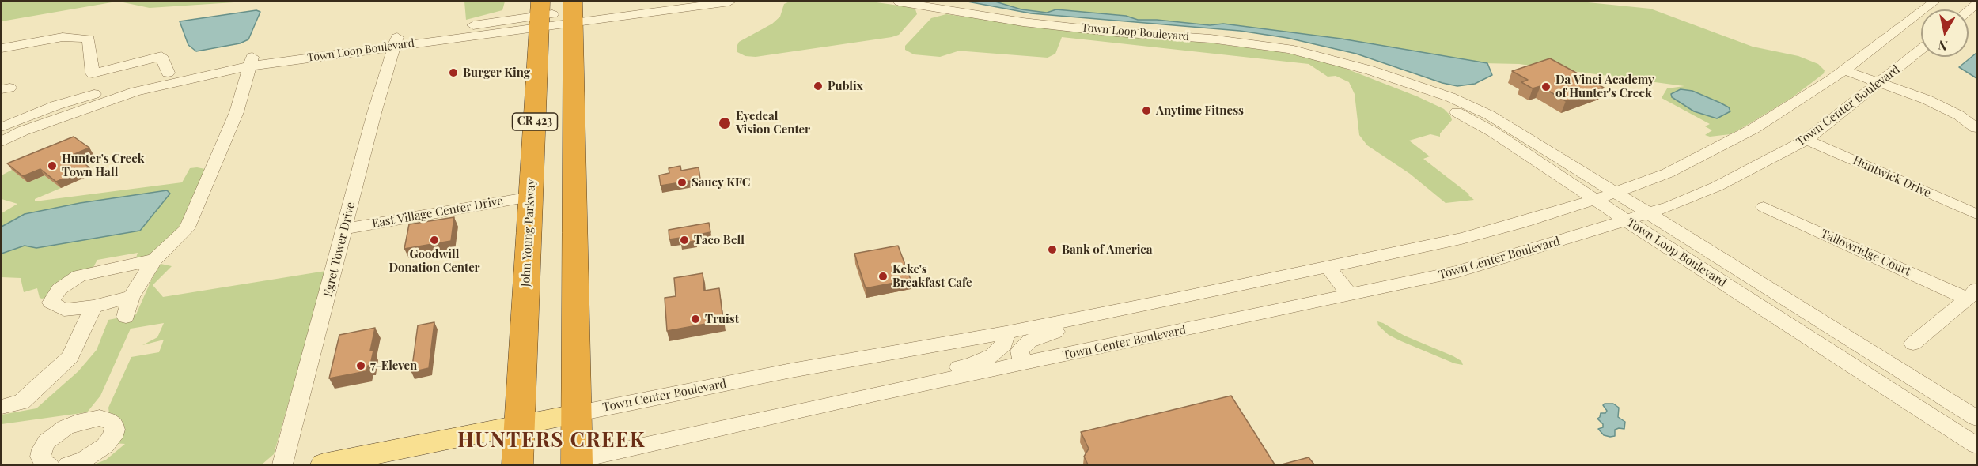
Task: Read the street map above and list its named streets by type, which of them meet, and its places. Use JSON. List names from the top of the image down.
{
  "streets": {
    "highway": ["CR 423", "John Young Parkway"],
    "main road": ["Town Center Boulevard"],
    "street": [
      "Town Loop Boulevard",
      "Huntwick Drive",
      "East Village Center Drive",
      "Egret Tower Drive",
      "Tallowridge Court"
    ]
  },
  "crossings": [
    ["Town Loop Boulevard", "Town Center Boulevard"],
    ["Town Loop Boulevard", "CR 423"],
    ["Town Loop Boulevard", "John Young Parkway"],
    ["Town Loop Boulevard", "Egret Tower Drive"],
    ["Town Center Boulevard", "CR 423"],
    ["Town Center Boulevard", "Huntwick Drive"],
    ["Town Center Boulevard", "John Young Parkway"],
    ["East Village Center Drive", "John Young Parkway"],
    ["East Village Center Drive", "Egret Tower Drive"]
  ],
  "districts": ["HUNTERS CREEK"],
  "places": [
    "Burger King",
    "Publix",
    "Da Vinci Academy of Hunter's Creek",
    "Anytime Fitness",
    "Eyedeal Vision Center",
    "Hunter's Creek Town Hall",
    "Saucy KFC",
    "Goodwill Donation Center",
    "Taco Bell",
    "Bank of America",
    "Keke's Breakfast Cafe",
    "Truist",
    "7-Eleven"
  ],
  "north": "bottom"
}
